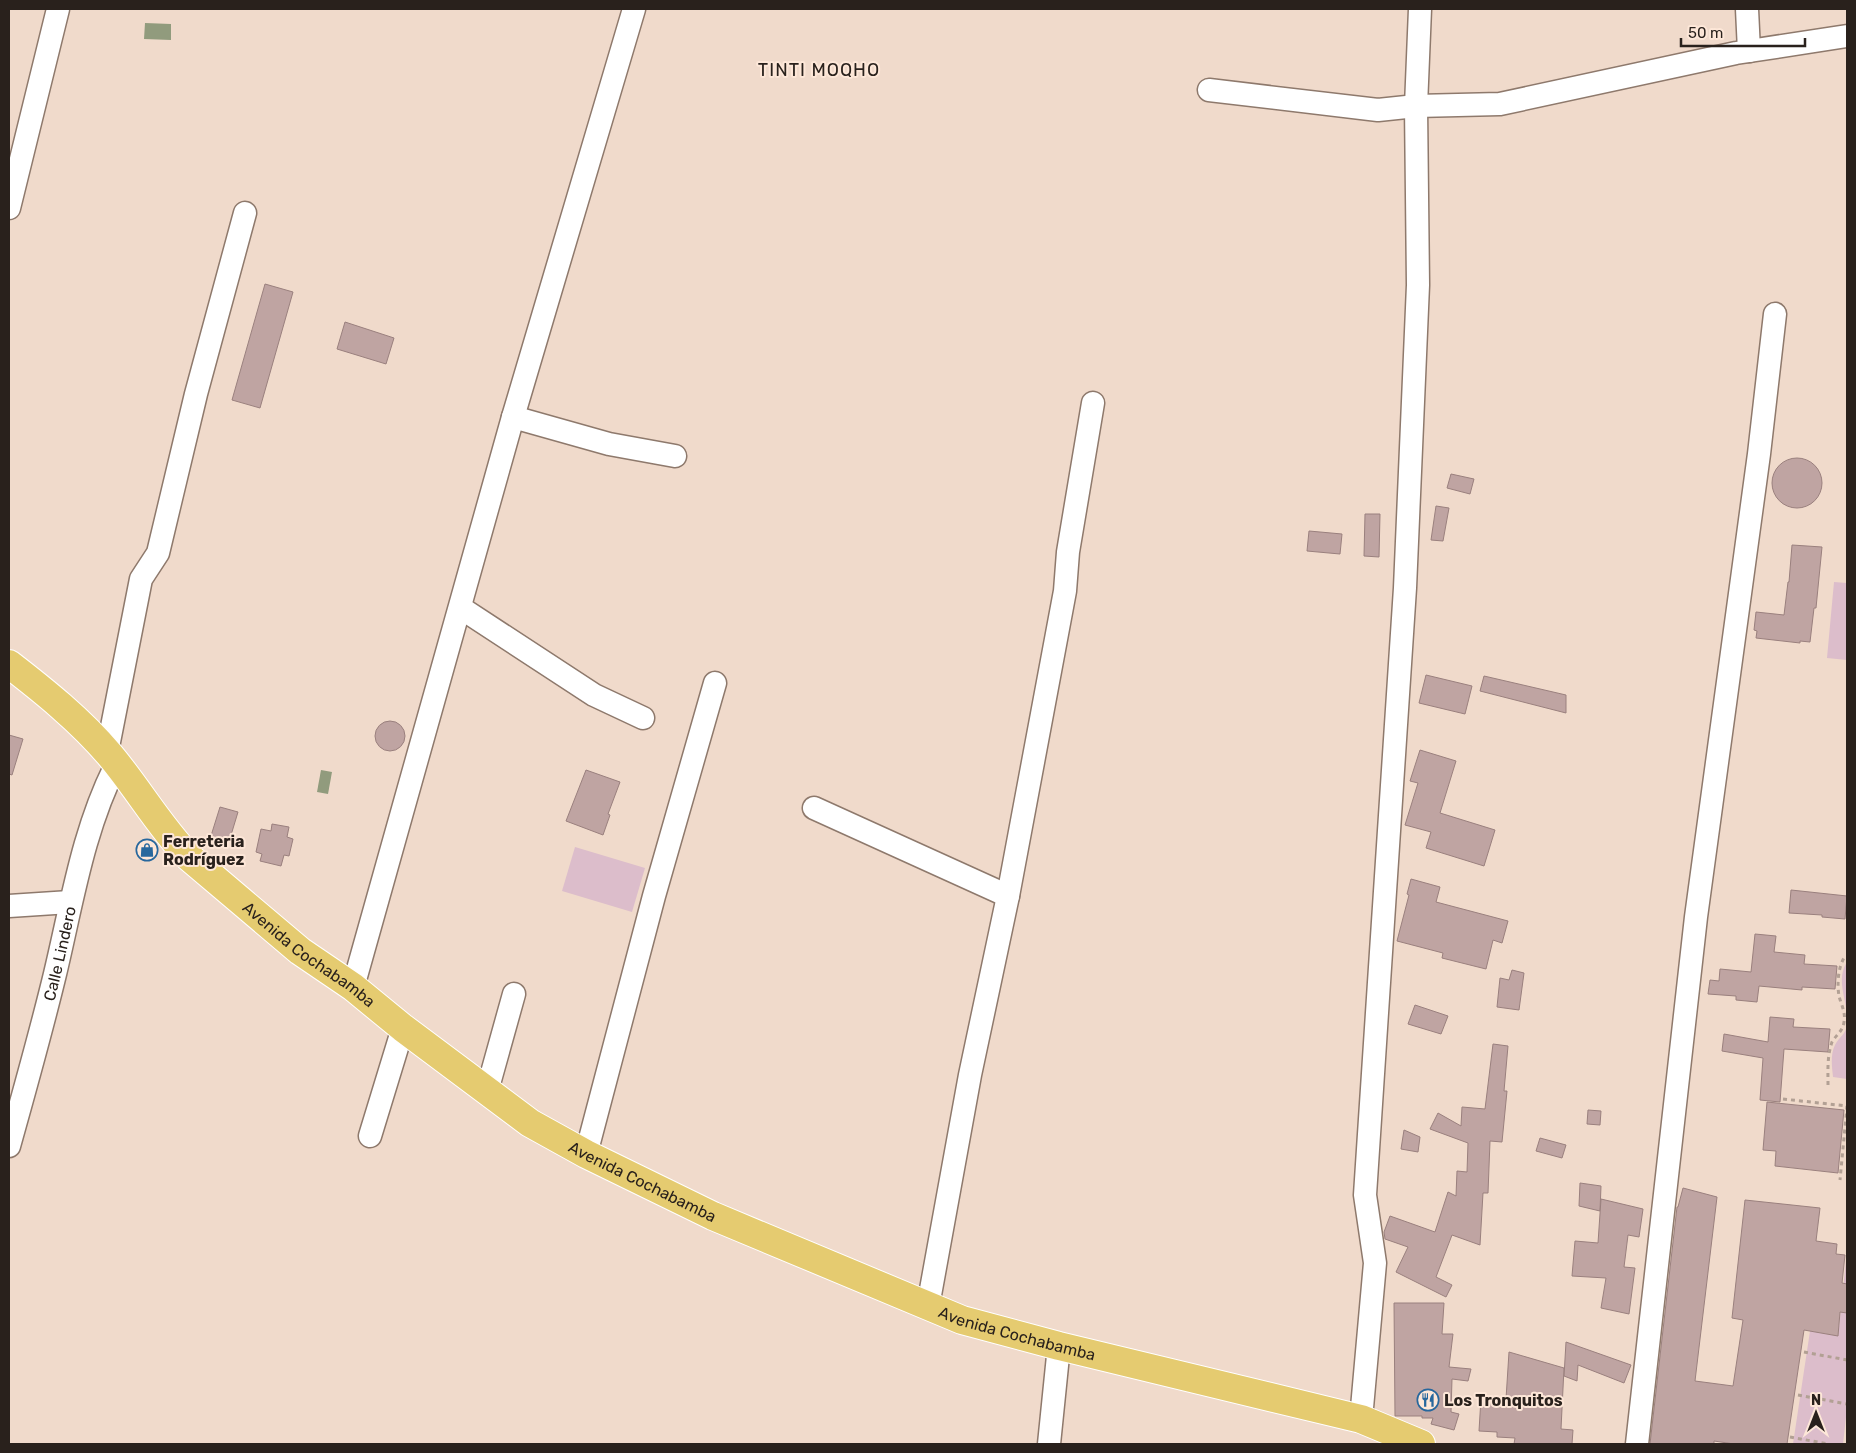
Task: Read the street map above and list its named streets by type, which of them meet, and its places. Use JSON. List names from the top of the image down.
{
  "streets": {
    "main road": ["Avenida Cochabamba"],
    "street": ["Calle Lindero"]
  },
  "crossings": [
    ["Calle Lindero", "Avenida Cochabamba"]
  ],
  "districts": ["TINTI MOQHO"],
  "places": {
    "shop": ["Ferreteria Rodríguez"],
    "restaurant": ["Los Tronquitos"]
  },
  "scale_bar": "50 m",
  "north": "top"
}
